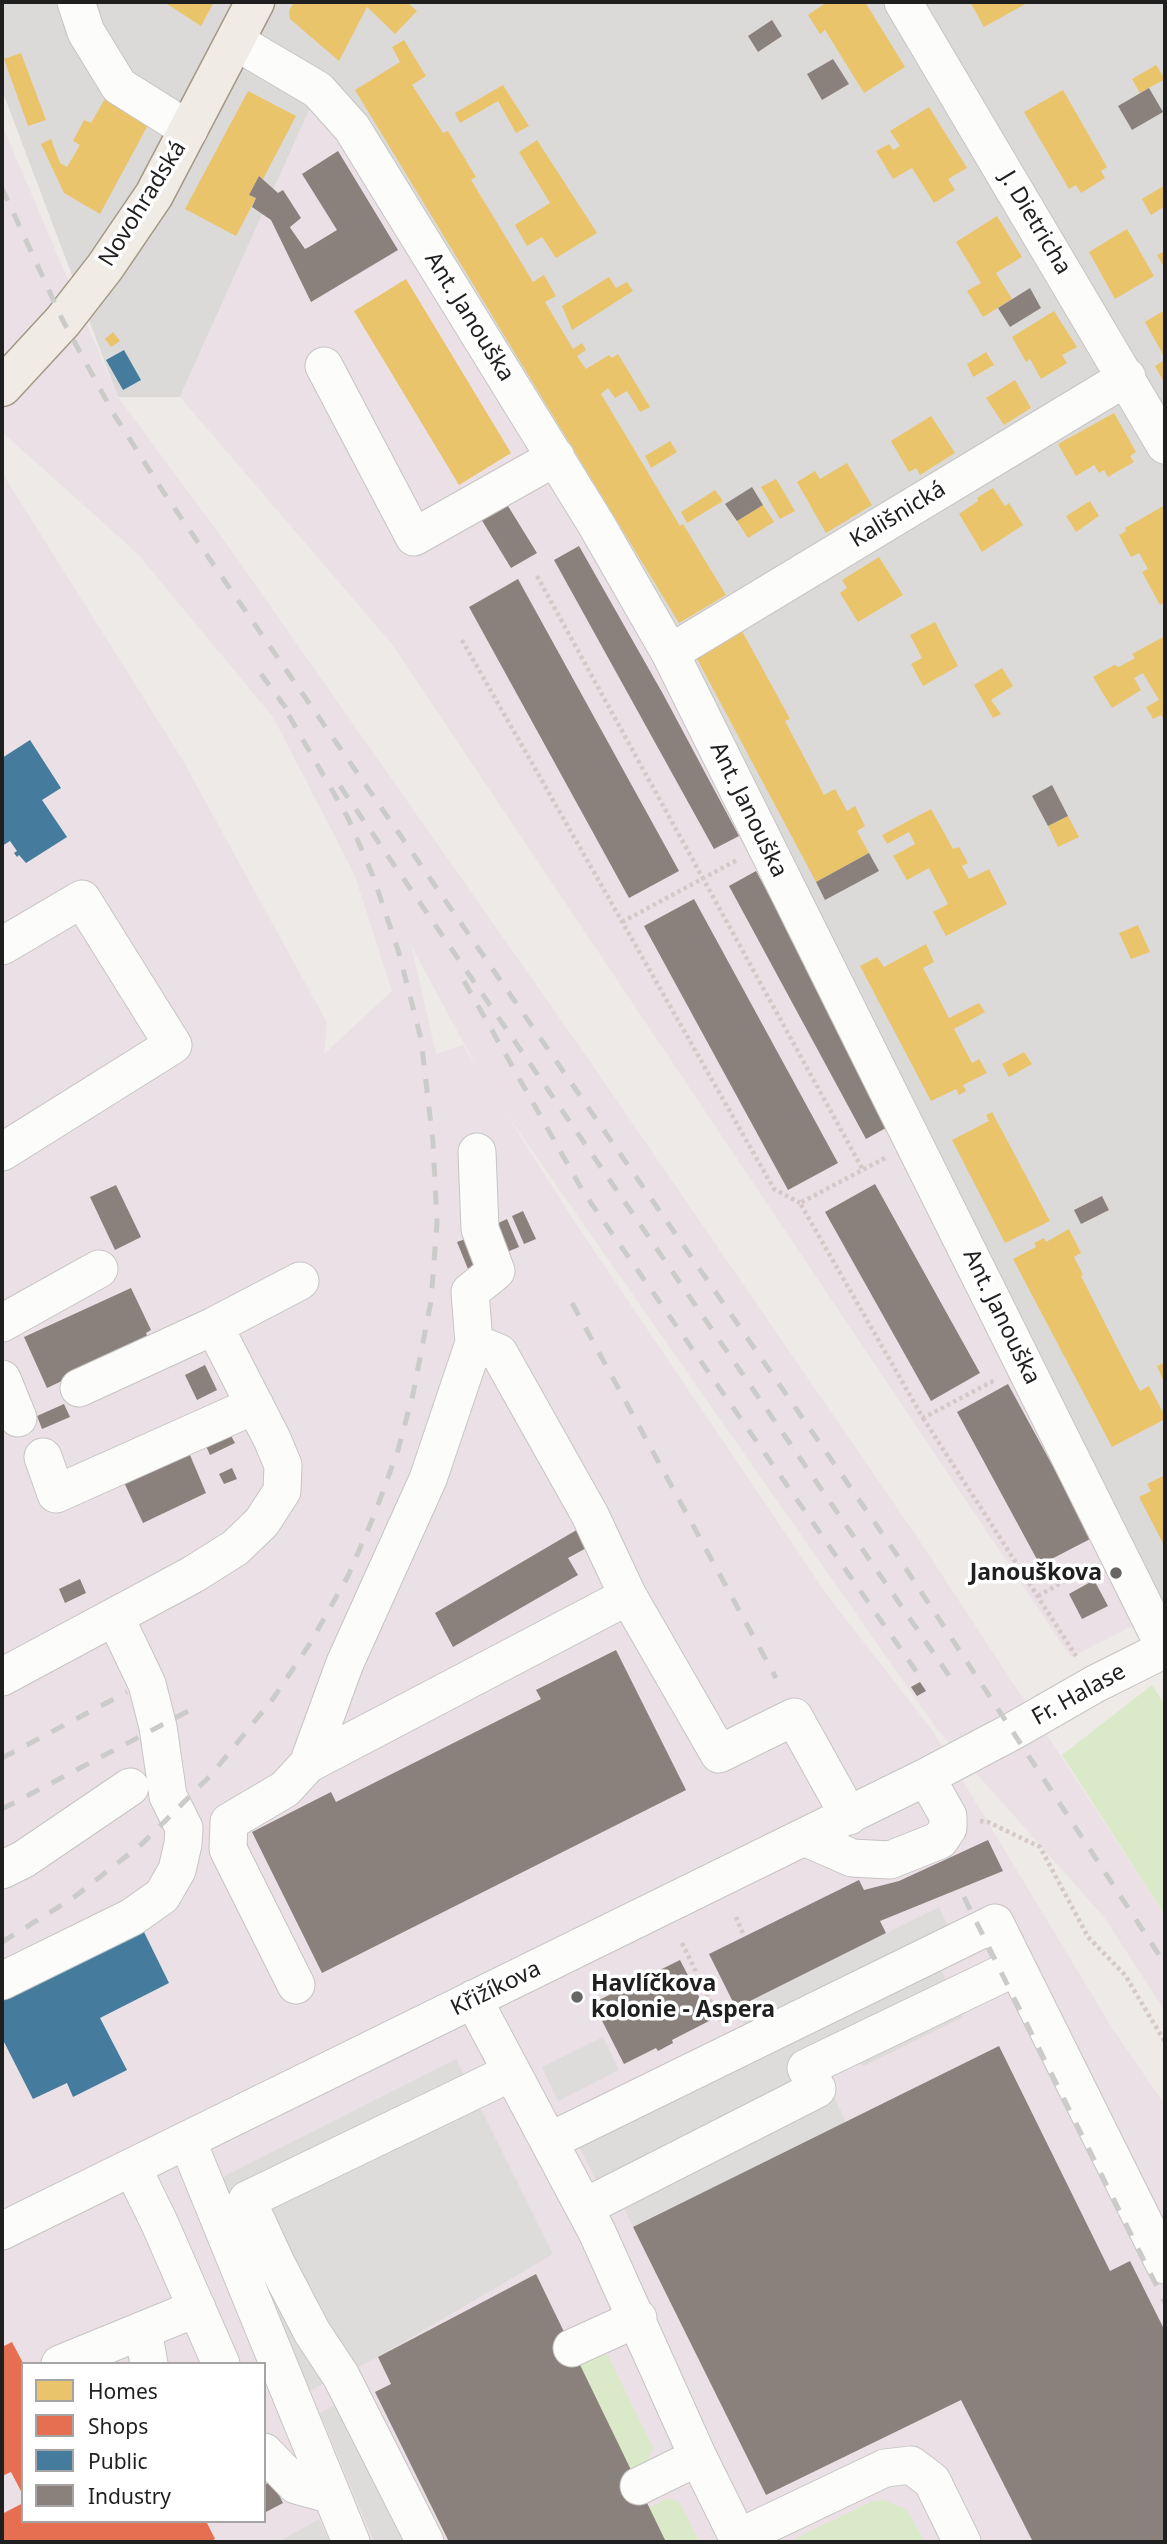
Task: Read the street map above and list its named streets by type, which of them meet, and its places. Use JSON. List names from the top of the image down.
{
  "streets": {
    "main road": ["Novohradská"],
    "street": [
      "J. Dietricha",
      "Ant. Janouška",
      "Kališnická",
      "Fr. Halase",
      "Křižíkova"
    ]
  },
  "crossings": [
    ["Novohradská", "Ant. Janouška"],
    ["J. Dietricha", "Kališnická"],
    ["Ant. Janouška", "Kališnická"],
    ["Ant. Janouška", "Fr. Halase"],
    ["Fr. Halase", "Křižíkova"]
  ],
  "places": ["Janouškova", "Havlíčkova kolonie - Aspera"],
  "legend": [
    "Homes",
    "Shops",
    "Public",
    "Industry"
  ]
}
